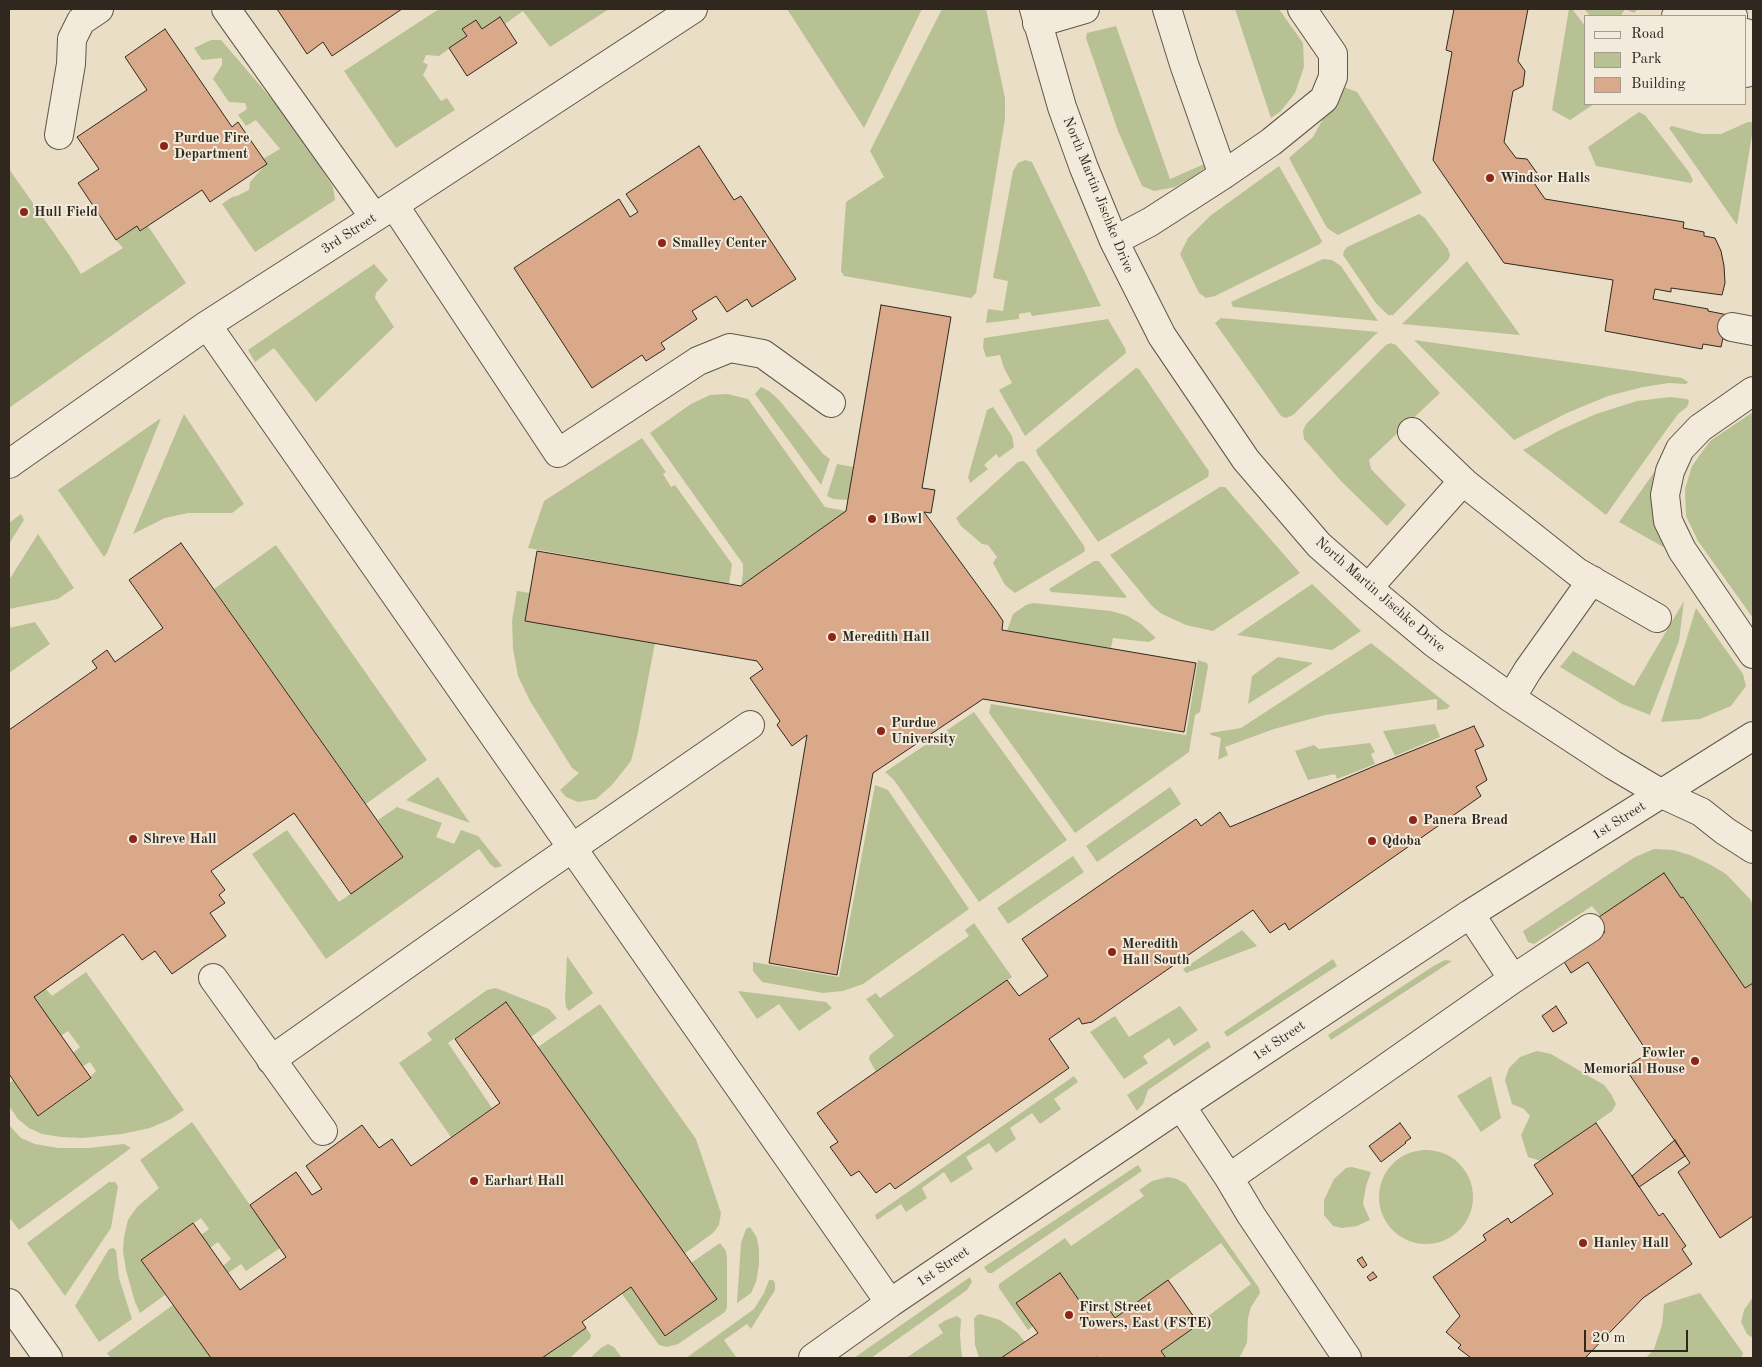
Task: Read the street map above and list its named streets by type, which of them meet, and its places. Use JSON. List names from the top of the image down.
{
  "streets": {
    "street": ["North Martin Jischke Drive", "3rd Street", "1st Street"]
  },
  "crossings": [
    ["North Martin Jischke Drive", "1st Street"]
  ],
  "places": [
    "Purdue Fire Department",
    "Windsor Halls",
    "Hull Field",
    "Smalley Center",
    "1Bowl",
    "Meredith Hall",
    "Purdue University",
    "Panera Bread",
    "Shreve Hall",
    "Qdoba",
    "Meredith Hall South",
    "Fowler Memorial House",
    "Earhart Hall",
    "Hanley Hall",
    "First Street Towers, East (FSTE)"
  ],
  "legend": ["Road", "Park", "Building"],
  "scale_bar": "20 m"
}
